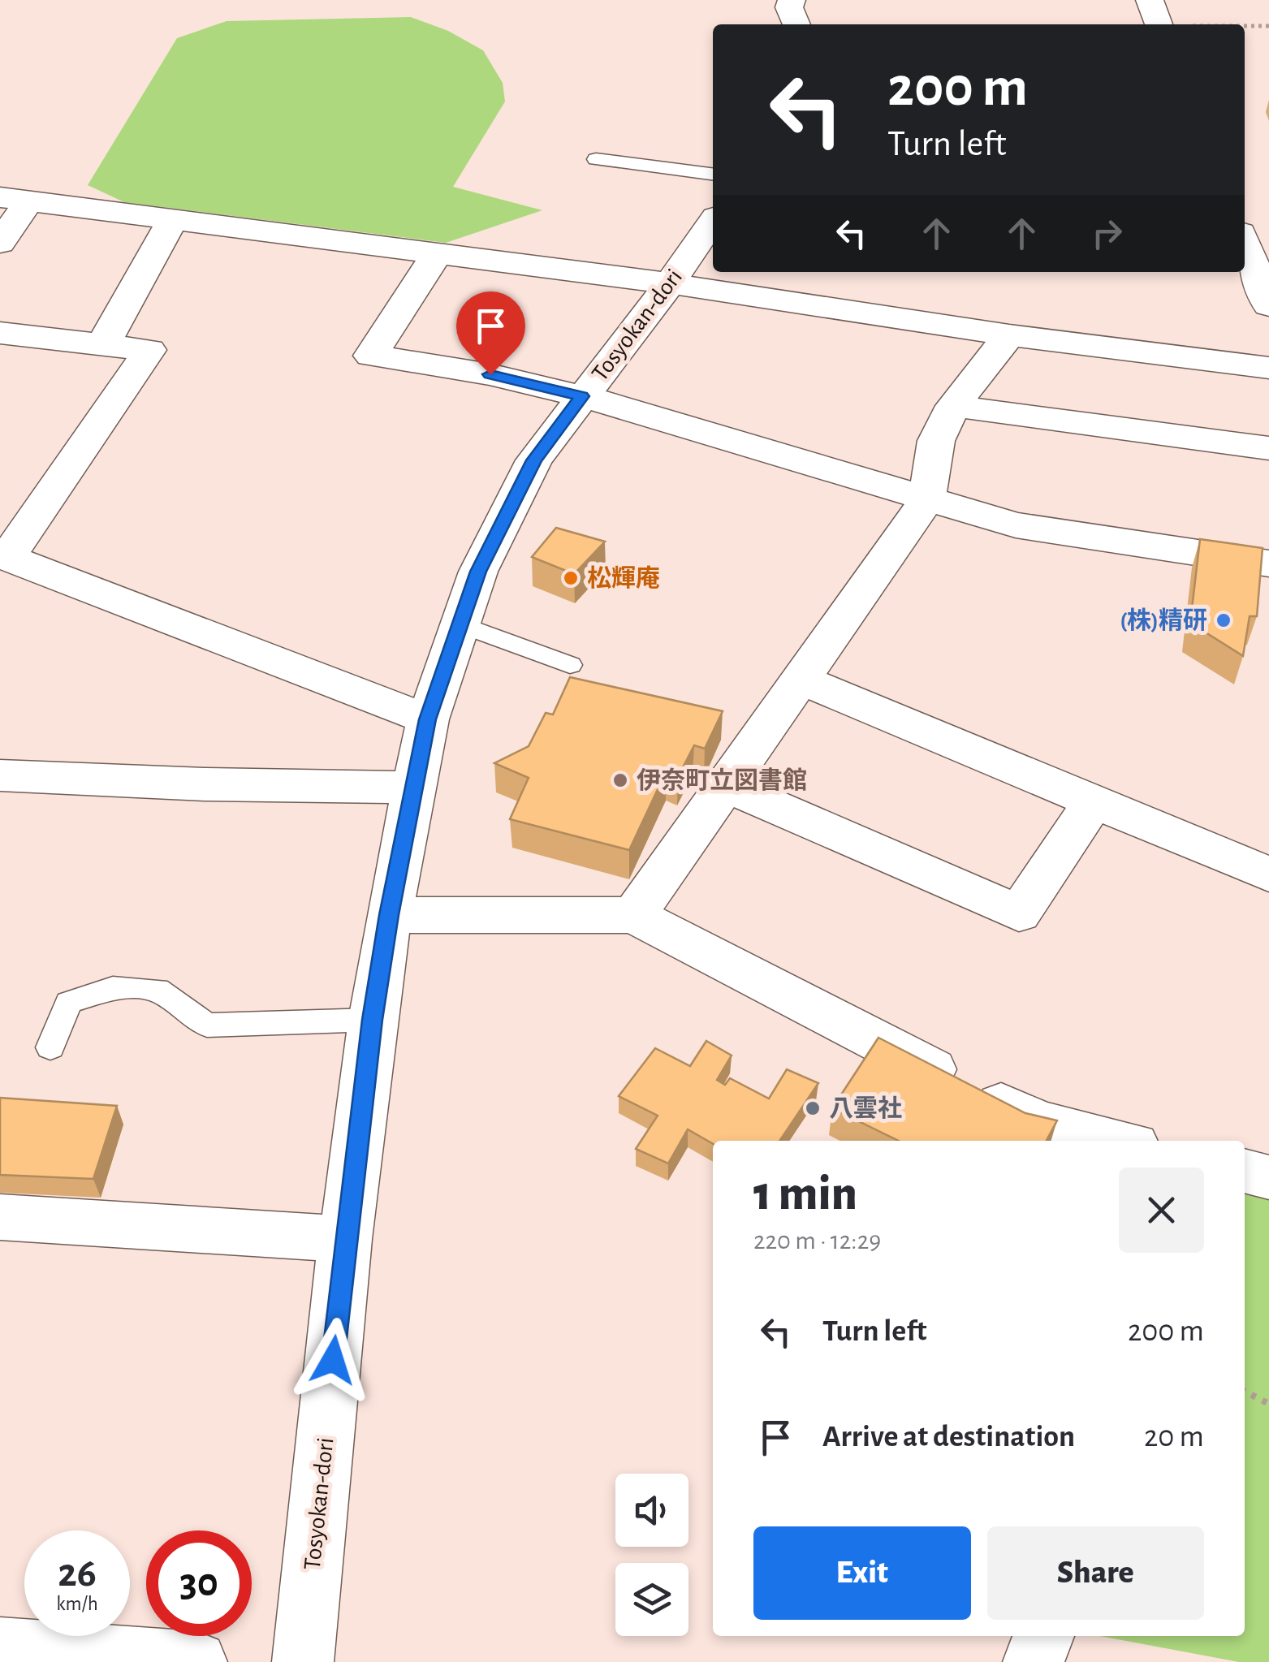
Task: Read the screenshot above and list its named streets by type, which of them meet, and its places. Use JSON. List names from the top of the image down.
{
  "streets": {
    "street": ["Tosyokan-dori"]
  },
  "places": [
    "松輝庵",
    "(株)精研",
    "伊奈町立図書館",
    "八雲社"
  ],
  "page": {
    "turn": ["200 m", "Turn left"],
    "heading": ["1 min", "220 m · 12:29"],
    "list": [
      {
        "name": "Turn left",
        "value": "200 m"
      },
      {
        "name": "Arrive at destination",
        "value": "20 m"
      }
    ],
    "buttons": ["Exit", "Share"],
    "speed": "26 km/h",
    "limit": "30"
  }
}
